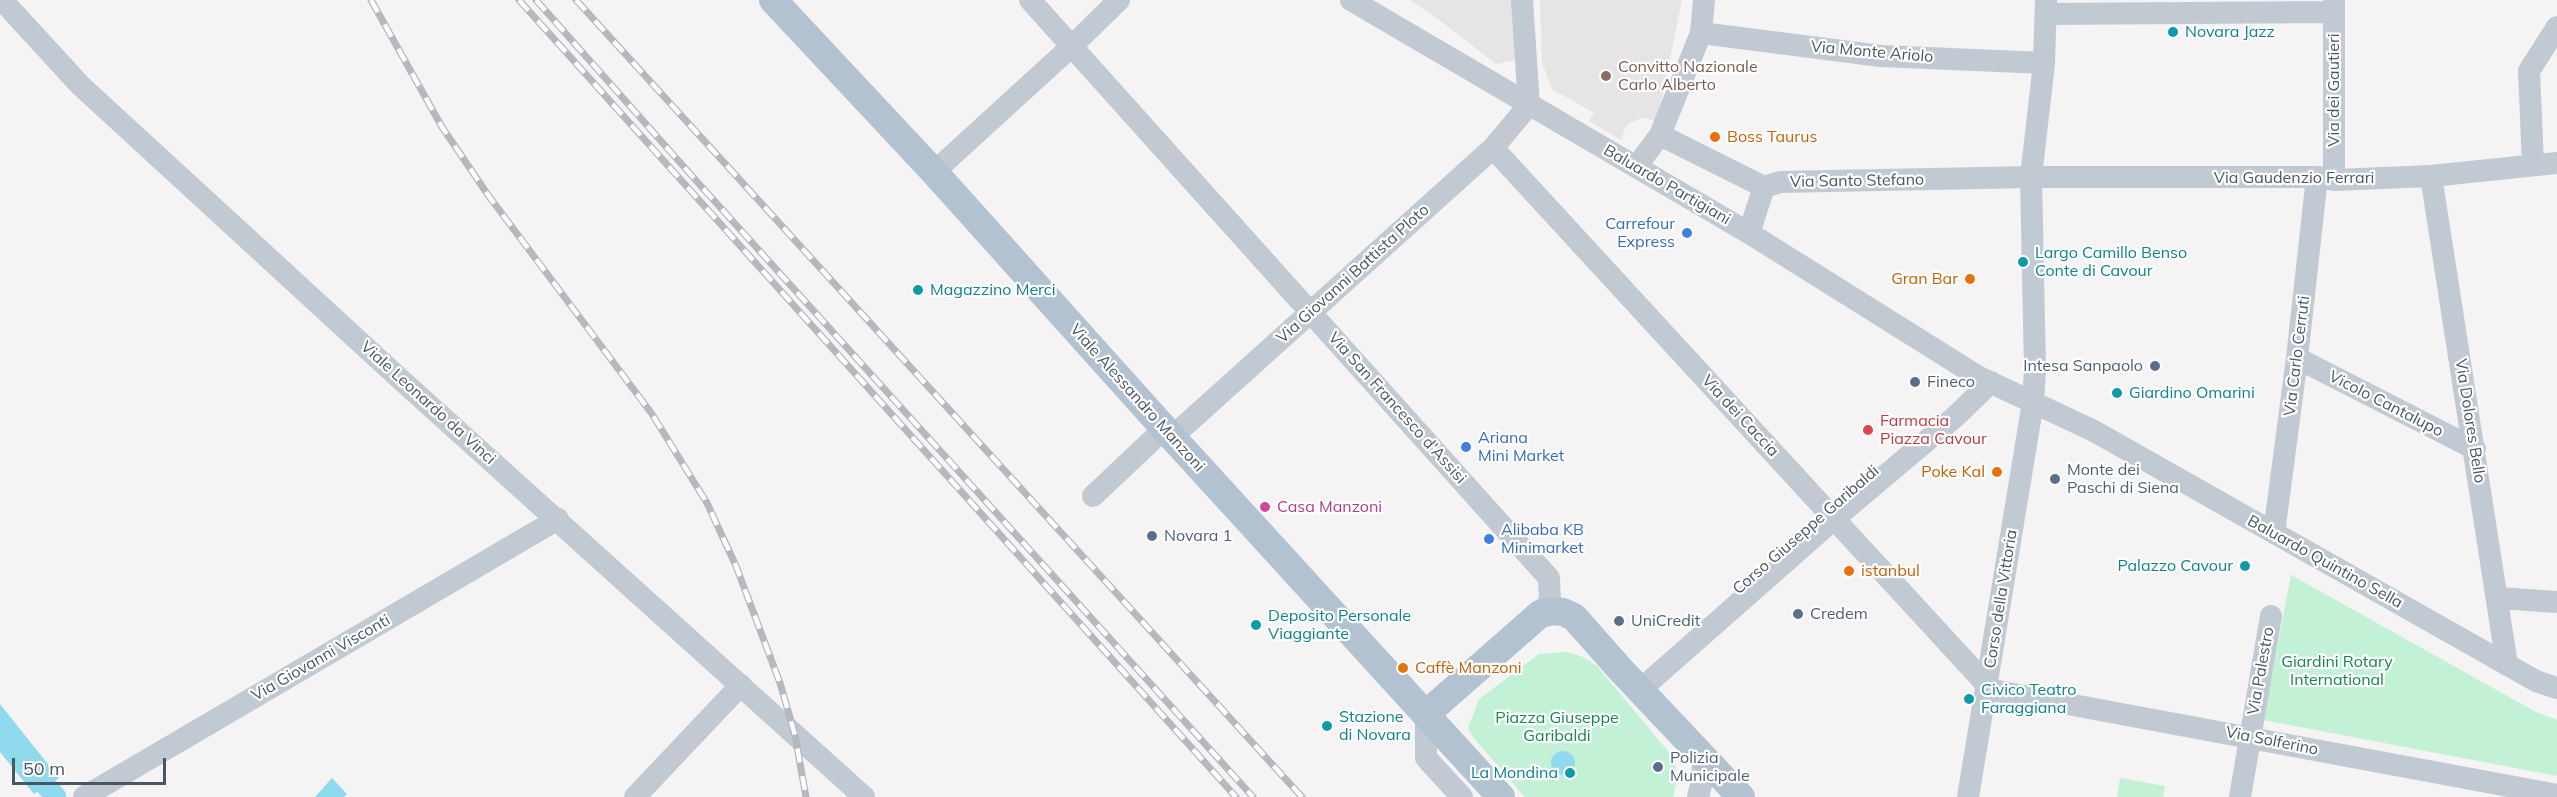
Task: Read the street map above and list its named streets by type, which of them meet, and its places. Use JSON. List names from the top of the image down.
{
  "streets": {
    "main road": ["Viale Alessandro Manzoni"],
    "street": [
      "Via Monte Ariolo",
      "Via dei Gautieri",
      "Via Gaudenzio Ferrari",
      "Via Santo Stefano",
      "Baluardo Partigiani",
      "Via Giovanni Battista Ploto",
      "Via Carlo Cerruti",
      "Viale Leonardo da Vinci",
      "Vicolo Cantalupo",
      "Via San Francesco d'Assisi",
      "Via dei Caccia",
      "Via Dolores Bello",
      "Corso Giuseppe Garibaldi",
      "Baluardo Quintino Sella",
      "Corso della Vittoria",
      "Via Giovanni Visconti",
      "Via Palestro",
      "Via Solferino"
    ]
  },
  "crossings": [
    ["Via Monte Ariolo", "Corso della Vittoria"],
    ["Via dei Gautieri", "Via Gaudenzio Ferrari"],
    ["Via dei Gautieri", "Via Carlo Cerruti"],
    ["Via Gaudenzio Ferrari", "Via Santo Stefano"],
    ["Via Gaudenzio Ferrari", "Via Carlo Cerruti"],
    ["Via Gaudenzio Ferrari", "Via Dolores Bello"],
    ["Via Gaudenzio Ferrari", "Corso della Vittoria"],
    ["Via Santo Stefano", "Corso della Vittoria"],
    ["Baluardo Partigiani", "Via Giovanni Battista Ploto"],
    ["Baluardo Partigiani", "Corso Giuseppe Garibaldi"],
    ["Baluardo Partigiani", "Baluardo Quintino Sella"],
    ["Baluardo Partigiani", "Corso della Vittoria"],
    ["Via Giovanni Battista Ploto", "Viale Alessandro Manzoni"],
    ["Via Giovanni Battista Ploto", "Via San Francesco d'Assisi"],
    ["Via Giovanni Battista Ploto", "Via dei Caccia"],
    ["Via Carlo Cerruti", "Vicolo Cantalupo"],
    ["Via Carlo Cerruti", "Baluardo Quintino Sella"],
    ["Viale Leonardo da Vinci", "Via Giovanni Visconti"],
    ["Vicolo Cantalupo", "Via Dolores Bello"],
    ["Via dei Caccia", "Corso Giuseppe Garibaldi"],
    ["Via dei Caccia", "Corso della Vittoria"],
    ["Via dei Caccia", "Via Solferino"],
    ["Via Dolores Bello", "Baluardo Quintino Sella"],
    ["Baluardo Quintino Sella", "Corso della Vittoria"],
    ["Corso della Vittoria", "Via Solferino"],
    ["Via Palestro", "Via Solferino"]
  ],
  "parks": ["Giardini Rotary International", "Piazza Giuseppe Garibaldi"],
  "places": [
    "Novara Jazz",
    "Convitto Nazionale Carlo Alberto",
    "Boss Taurus",
    "Carrefour Express",
    "Largo Camillo Benso Conte di Cavour",
    "Gran Bar",
    "Magazzino Merci",
    "Intesa Sanpaolo",
    "Fineco",
    "Giardino Omarini",
    "Farmacia Piazza Cavour",
    "Ariana Mini Market",
    "Poke Kal",
    "Monte dei Paschi di Siena",
    "Casa Manzoni",
    "Novara 1",
    "Alibaba KB Minimarket",
    "Palazzo Cavour",
    "istanbul",
    "Credem",
    "UniCredit",
    "Deposito Personale Viaggiante",
    "Caffè Manzoni",
    "Civico Teatro Faraggiana",
    "Stazione di Novara",
    "Polizia Municipale",
    "La Mondina"
  ],
  "scale_bar": "50 m"
}
